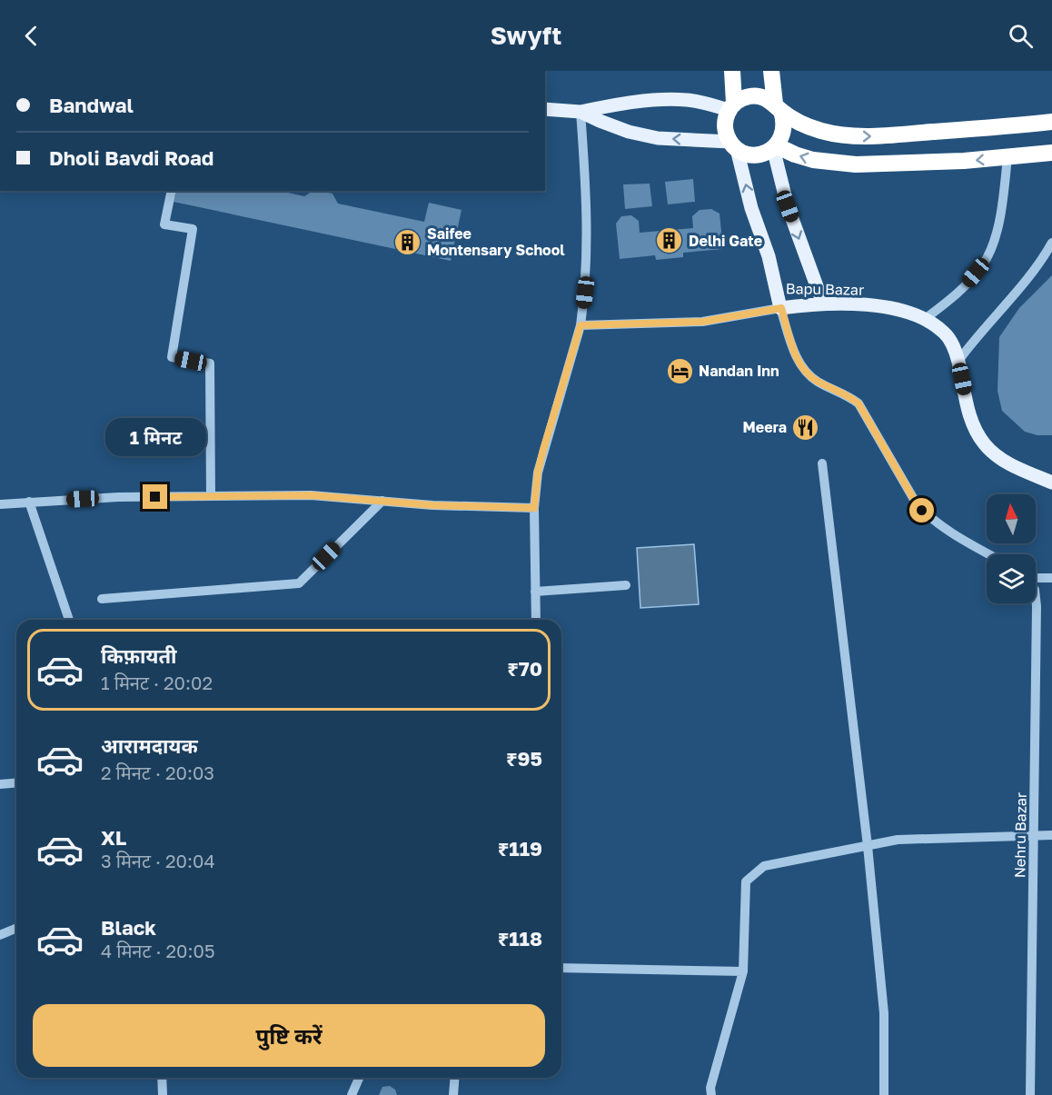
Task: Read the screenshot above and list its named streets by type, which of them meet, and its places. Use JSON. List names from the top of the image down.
{
  "streets": {
    "main road": ["Bapu Bazar"],
    "street": ["Nehru Bazar"]
  },
  "places": {
    "building": ["Delhi Gate", "Saifee Montensary School"],
    "hotel": ["Nandan Inn"],
    "restaurant": ["Meera"]
  },
  "north": "top",
  "page": {
    "header": "Swyft",
    "banner": ["Bandwal", "Dholi Bavdi Road"],
    "bubble": "1 मिनट",
    "list": [
      {
        "name": "किफ़ायती",
        "note": "1 मिनट · 20:02",
        "value": "₹70"
      },
      {
        "name": "आरामदायक",
        "note": "2 मिनट · 20:03",
        "value": "₹95"
      },
      {
        "name": "XL",
        "note": "3 मिनट · 20:04",
        "value": "₹119"
      },
      {
        "name": "Black",
        "note": "4 मिनट · 20:05",
        "value": "₹118"
      }
    ],
    "buttons": "पुष्टि करें"
  }
}
